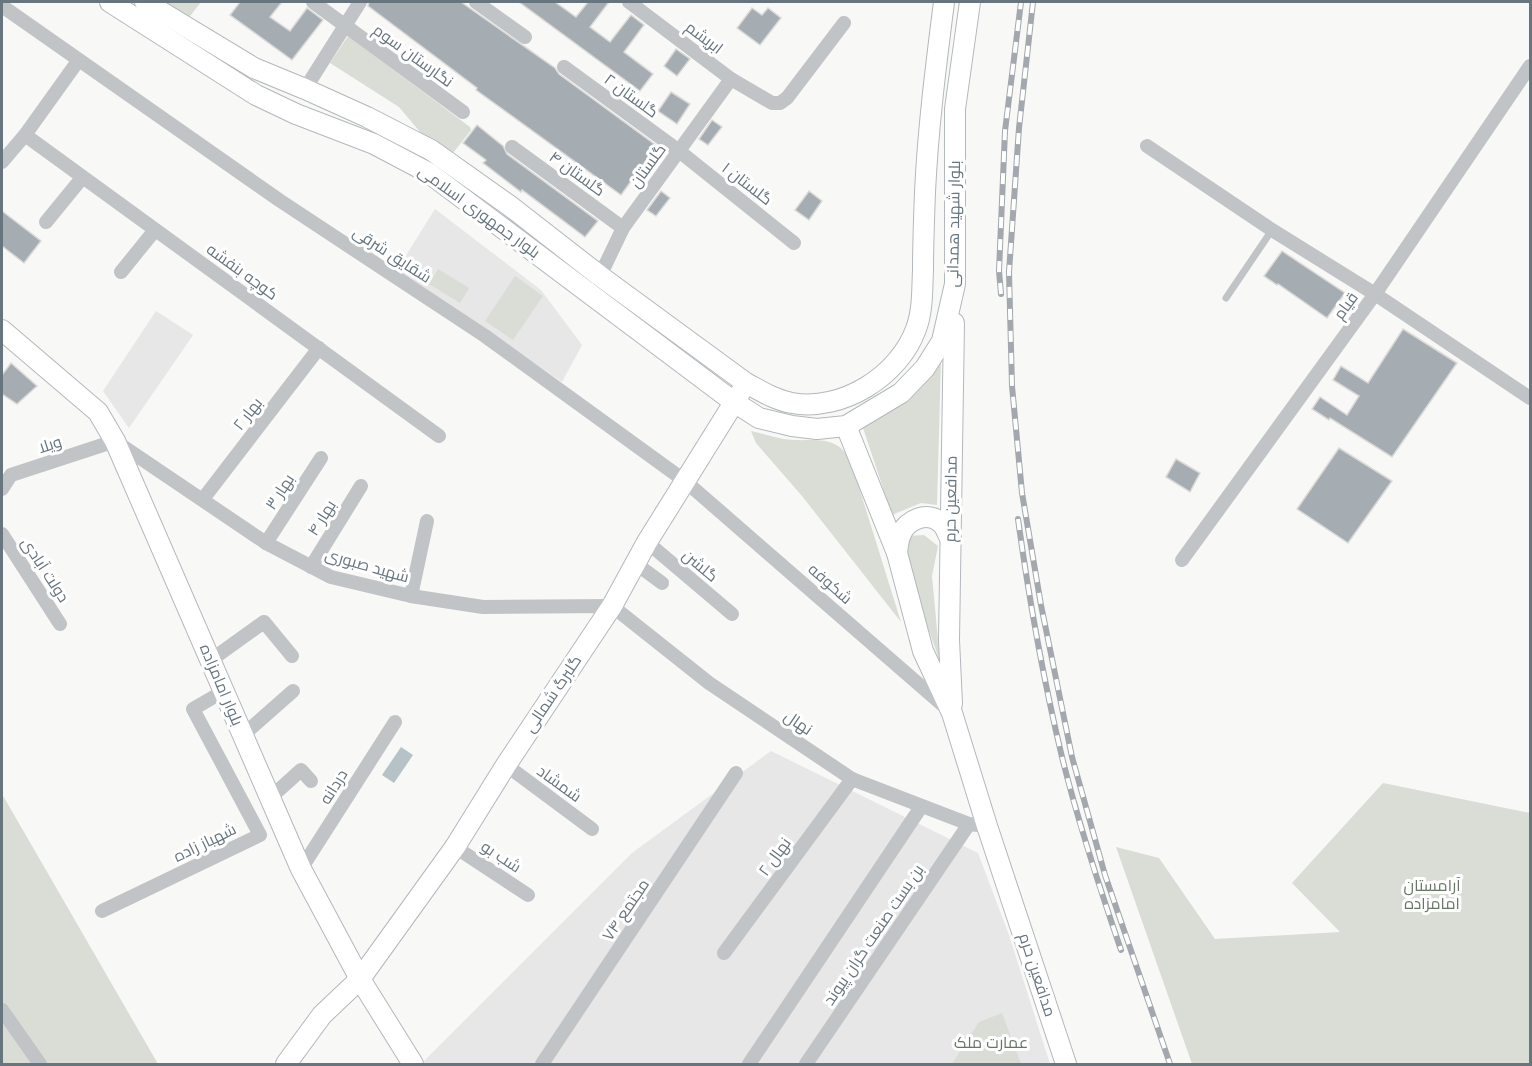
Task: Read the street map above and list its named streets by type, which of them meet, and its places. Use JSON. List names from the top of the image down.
{
  "streets": {
    "main road": [
      "بلوار جمهوری اسلامی",
      "بلوار شهید همدانی",
      "مدافعین حرم",
      "بلوار امامزاده",
      "گلبرگ شمالی"
    ],
    "street": [
      "ابریشم",
      "نگارستان سوم",
      "گلستان ۲",
      "گلستان",
      "گلستان ۴",
      "گلستان ۱",
      "شقایق شرقی",
      "کوچه بنفشه",
      "قیام",
      "بهار ۲",
      "ویلا",
      "بهار ۳",
      "بهار ۴",
      "شهید صبوری",
      "گلشن",
      "دولت آبادی",
      "شکوفه",
      "نهال",
      "شمشاد",
      "دردانه",
      "شهباز زاده",
      "شب بو",
      "نهال ۲",
      "مجتمع ۷۴",
      "بن بست صنعت گران پیوند"
    ]
  },
  "crossings": [
    ["ابریشم", "گلستان"],
    ["گلستان ۲", "گلستان"],
    ["گلستان ۲", "گلستان ۱"],
    ["گلستان", "گلستان ۴"],
    ["گلستان", "گلستان ۱"],
    ["گلستان", "بلوار جمهوری اسلامی"],
    ["بلوار جمهوری اسلامی", "بلوار شهید همدانی"],
    ["بلوار جمهوری اسلامی", "گلبرگ شمالی"],
    ["بلوار شهید همدانی", "مدافعین حرم"],
    ["بلوار شهید همدانی", "گلبرگ شمالی"],
    ["شقایق شرقی", "شکوفه"],
    ["شقایق شرقی", "گلبرگ شمالی"],
    ["کوچه بنفشه", "بهار ۲"],
    ["بهار ۲", "شهید صبوری"],
    ["ویلا", "شهید صبوری"],
    ["ویلا", "بلوار امامزاده"],
    ["بهار ۳", "شهید صبوری"],
    ["مدافعین حرم", "شکوفه"],
    ["مدافعین حرم", "نهال"],
    ["مدافعین حرم", "بن بست صنعت گران پیوند"],
    ["بهار ۴", "شهید صبوری"],
    ["شهید صبوری", "بلوار امامزاده"],
    ["شهید صبوری", "گلبرگ شمالی"],
    ["شهید صبوری", "نهال"],
    ["گلشن", "گلبرگ شمالی"],
    ["شکوفه", "گلبرگ شمالی"],
    ["بلوار امامزاده", "گلبرگ شمالی"],
    ["بلوار امامزاده", "دردانه"],
    ["بلوار امامزاده", "شهباز زاده"],
    ["گلبرگ شمالی", "نهال"],
    ["گلبرگ شمالی", "شمشاد"],
    ["گلبرگ شمالی", "شب بو"],
    ["نهال", "نهال ۲"],
    ["نهال", "بن بست صنعت گران پیوند"]
  ],
  "parks": ["آرامستان امامزاده", "عمارت ملک"]
}
